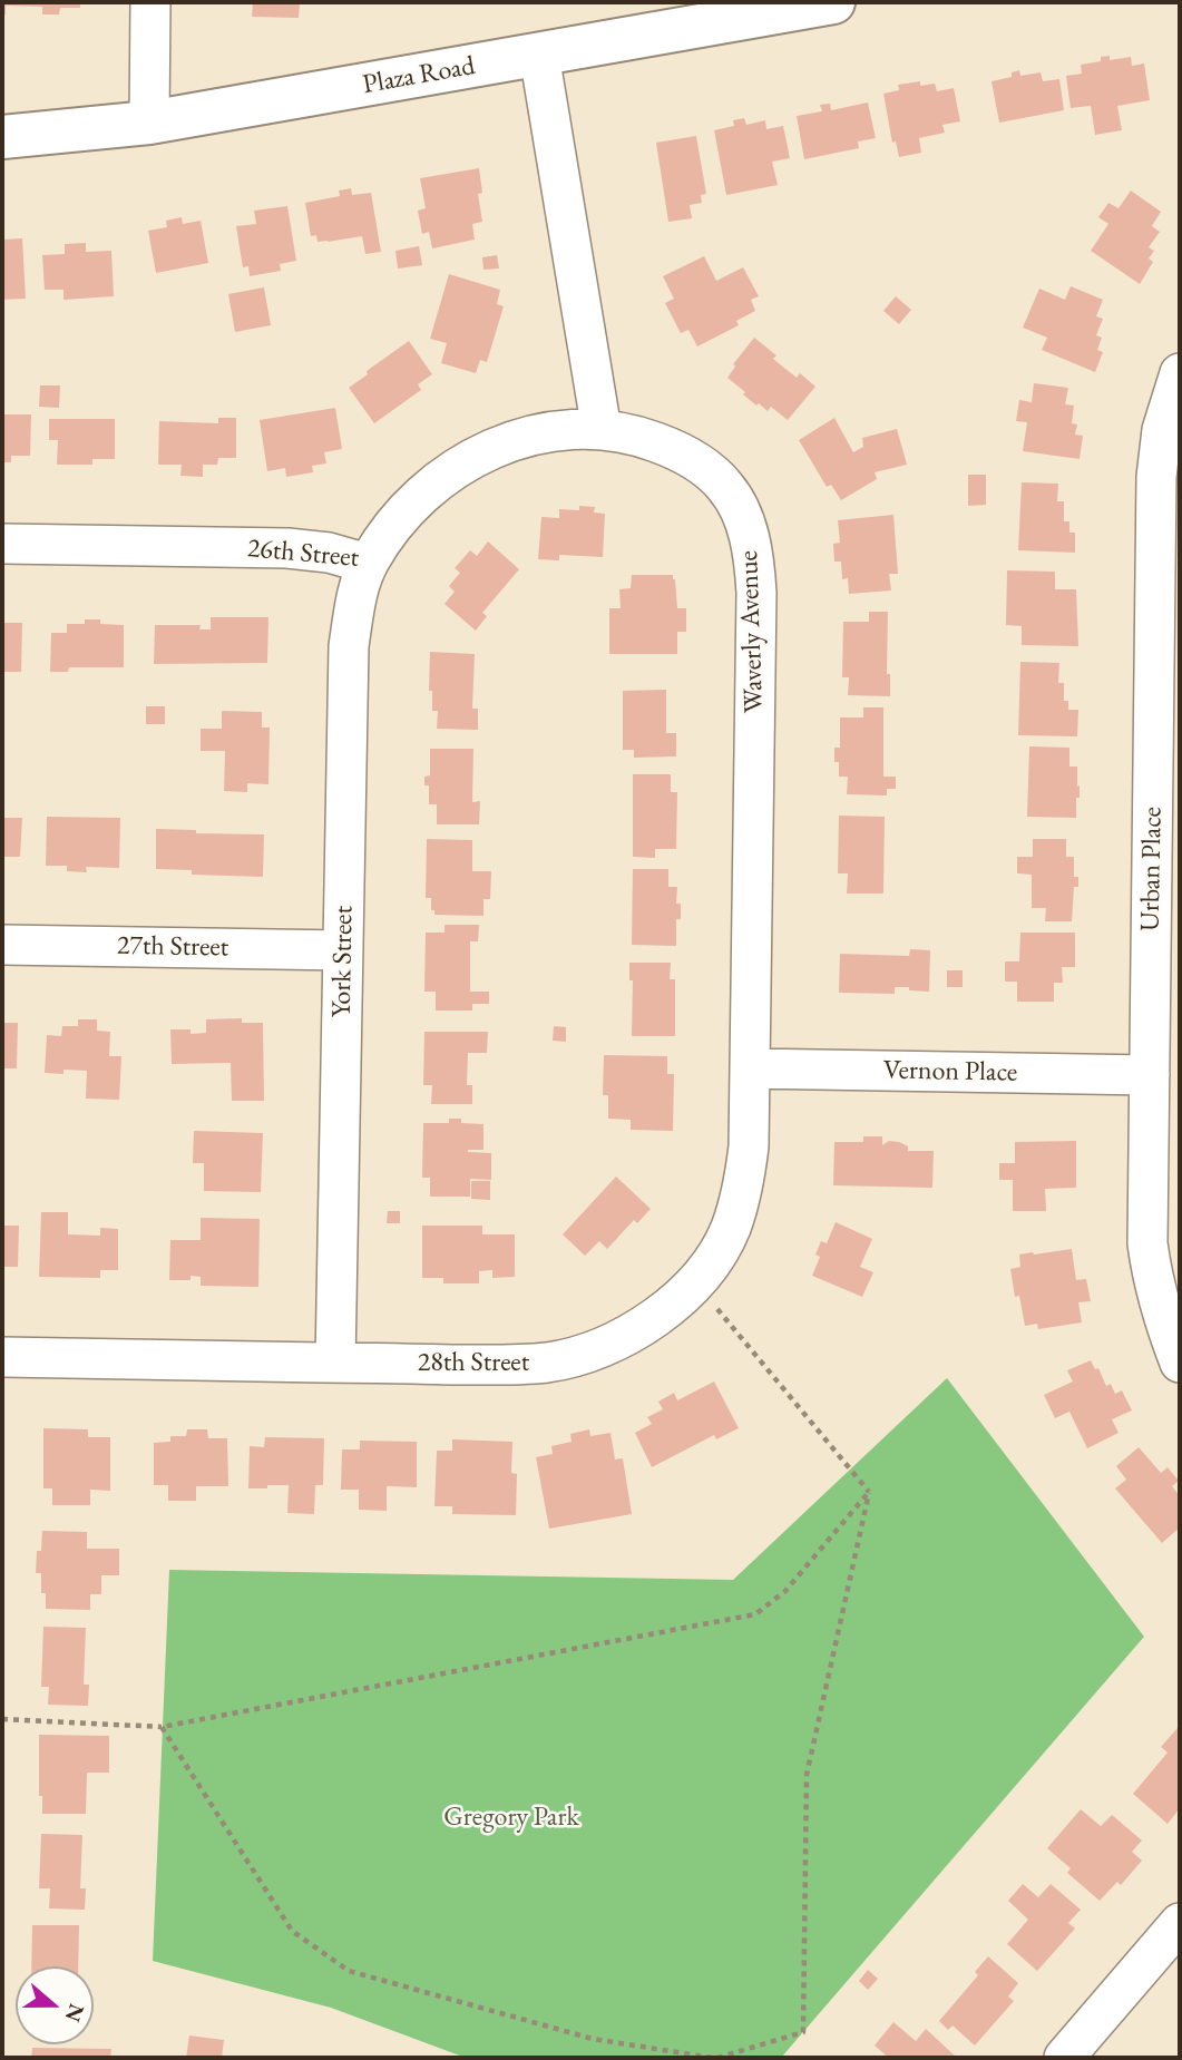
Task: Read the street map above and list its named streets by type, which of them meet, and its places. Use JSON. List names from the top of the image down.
{
  "streets": {
    "street": [
      "Plaza Road",
      "26th Street",
      "Waverly Avenue",
      "Urban Place",
      "27th Street",
      "York Street",
      "Vernon Place",
      "28th Street"
    ]
  },
  "crossings": [
    ["26th Street", "Waverly Avenue"],
    ["26th Street", "York Street"],
    ["Waverly Avenue", "Vernon Place"],
    ["Waverly Avenue", "28th Street"],
    ["Urban Place", "Vernon Place"],
    ["27th Street", "York Street"],
    ["York Street", "28th Street"],
    ["Vernon Place", "28th Street"]
  ],
  "parks": ["Gregory Park"],
  "north": "right"
}
